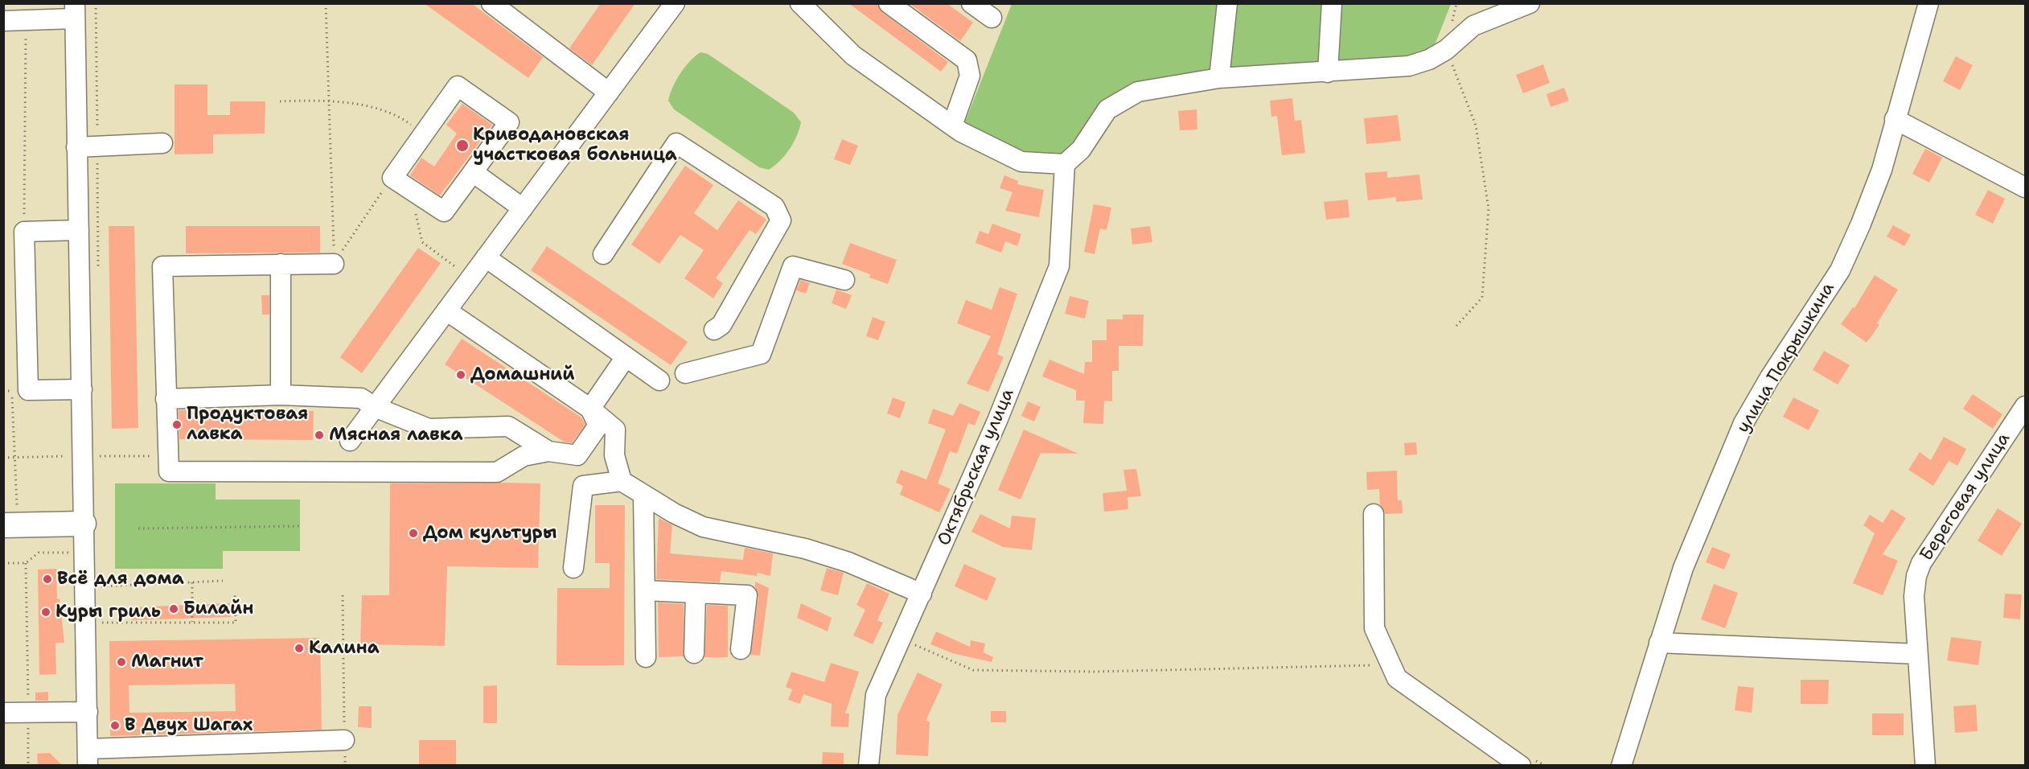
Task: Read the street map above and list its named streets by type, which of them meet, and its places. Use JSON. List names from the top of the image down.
{
  "streets": {
    "street": ["улица Покрышкина", "Октябрьская улица", "Береговая улица"]
  },
  "places": [
    "Криводановская участковая больница",
    "Домашний",
    "Продуктовая лавка",
    "Мясная лавка",
    "Дом культуры",
    "Всё для дома",
    "Билайн",
    "Куры гриль",
    "Калина",
    "Магнит",
    "В Двух Шагах"
  ]
}
